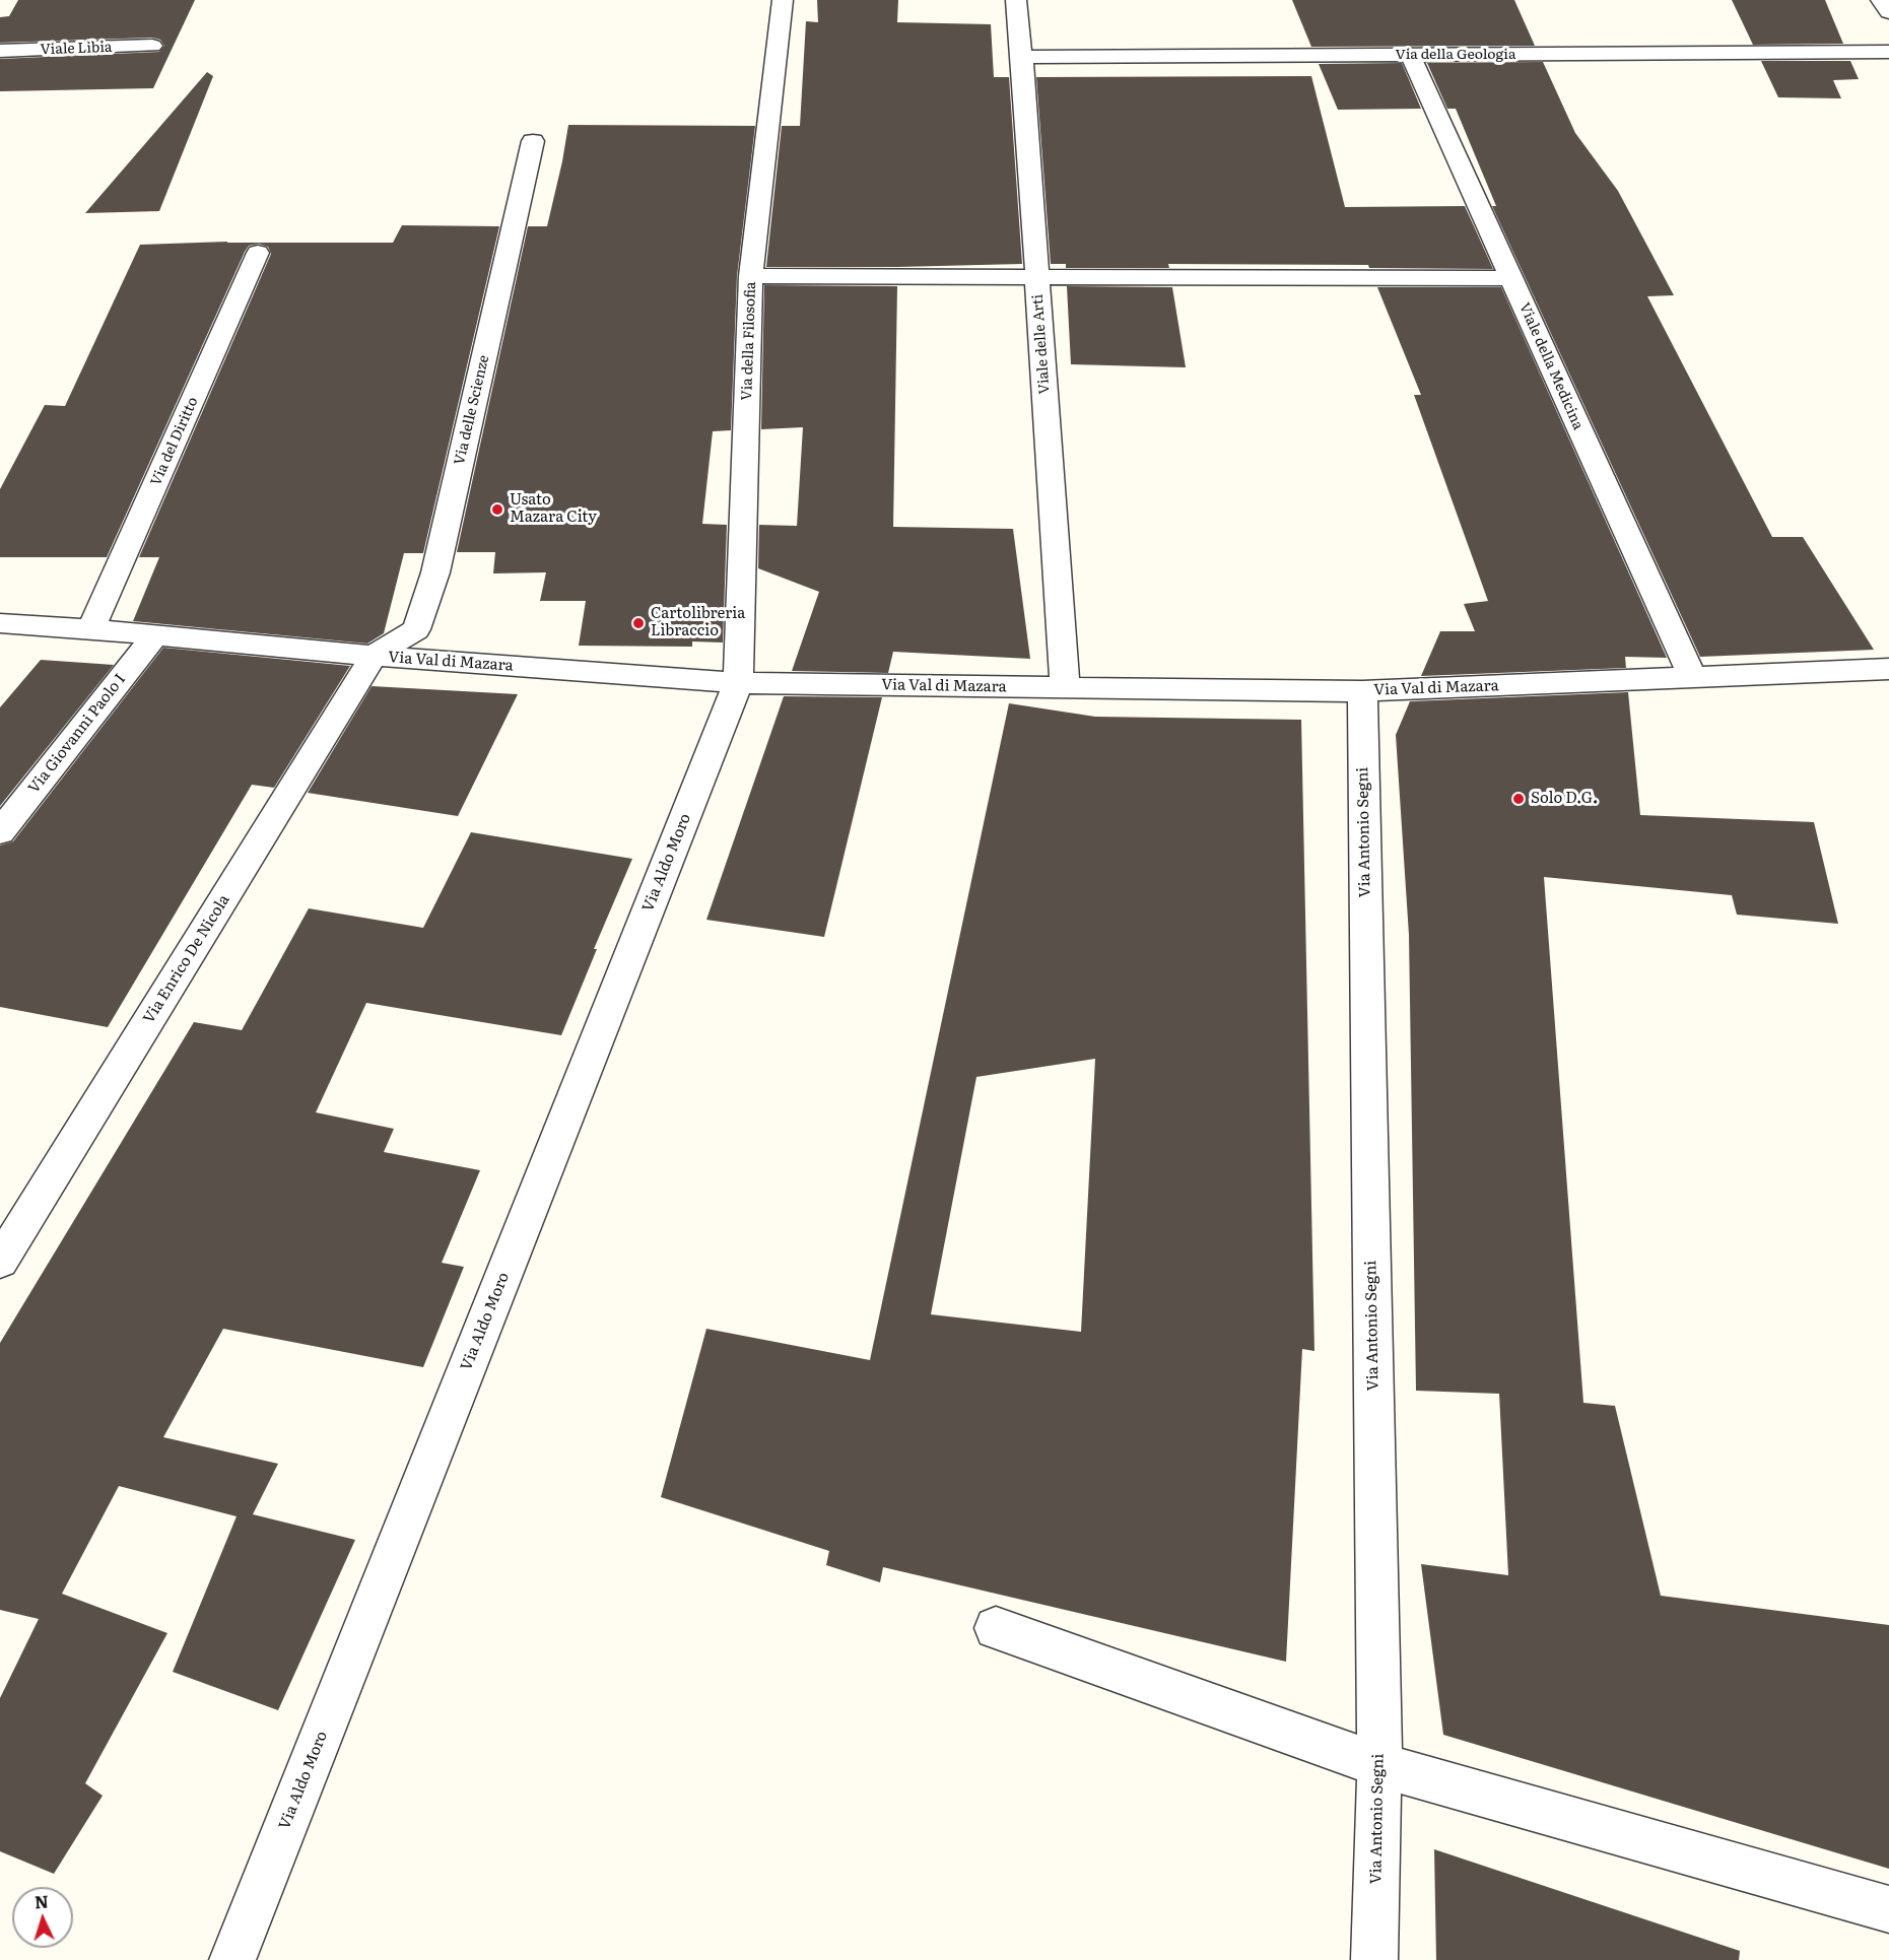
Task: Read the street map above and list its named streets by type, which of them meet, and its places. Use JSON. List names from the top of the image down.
{
  "streets": {
    "street": [
      "Viale Libia",
      "Via della Geologia",
      "Via della Filosofia",
      "Viale delle Arti",
      "Viale della Medicina",
      "Via delle Scienze",
      "Via del Diritto",
      "Via Val di Mazara",
      "Via Giovanni Paolo I",
      "Via Antonio Segni",
      "Via Aldo Moro",
      "Via Enrico De Nicola"
    ]
  },
  "crossings": [
    ["Via della Geologia", "Viale delle Arti"],
    ["Via della Geologia", "Viale della Medicina"],
    ["Via della Filosofia", "Via Val di Mazara"],
    ["Via della Filosofia", "Via Aldo Moro"],
    ["Viale delle Arti", "Via Val di Mazara"],
    ["Viale della Medicina", "Via Val di Mazara"],
    ["Via delle Scienze", "Via Val di Mazara"],
    ["Via delle Scienze", "Via Enrico De Nicola"],
    ["Via del Diritto", "Via Val di Mazara"],
    ["Via Val di Mazara", "Via Giovanni Paolo I"],
    ["Via Val di Mazara", "Via Antonio Segni"],
    ["Via Val di Mazara", "Via Aldo Moro"],
    ["Via Val di Mazara", "Via Enrico De Nicola"]
  ],
  "places": ["Usato Mazara City", "Cartolibreria Libraccio", "Solo D.G."],
  "north": "top"
}
